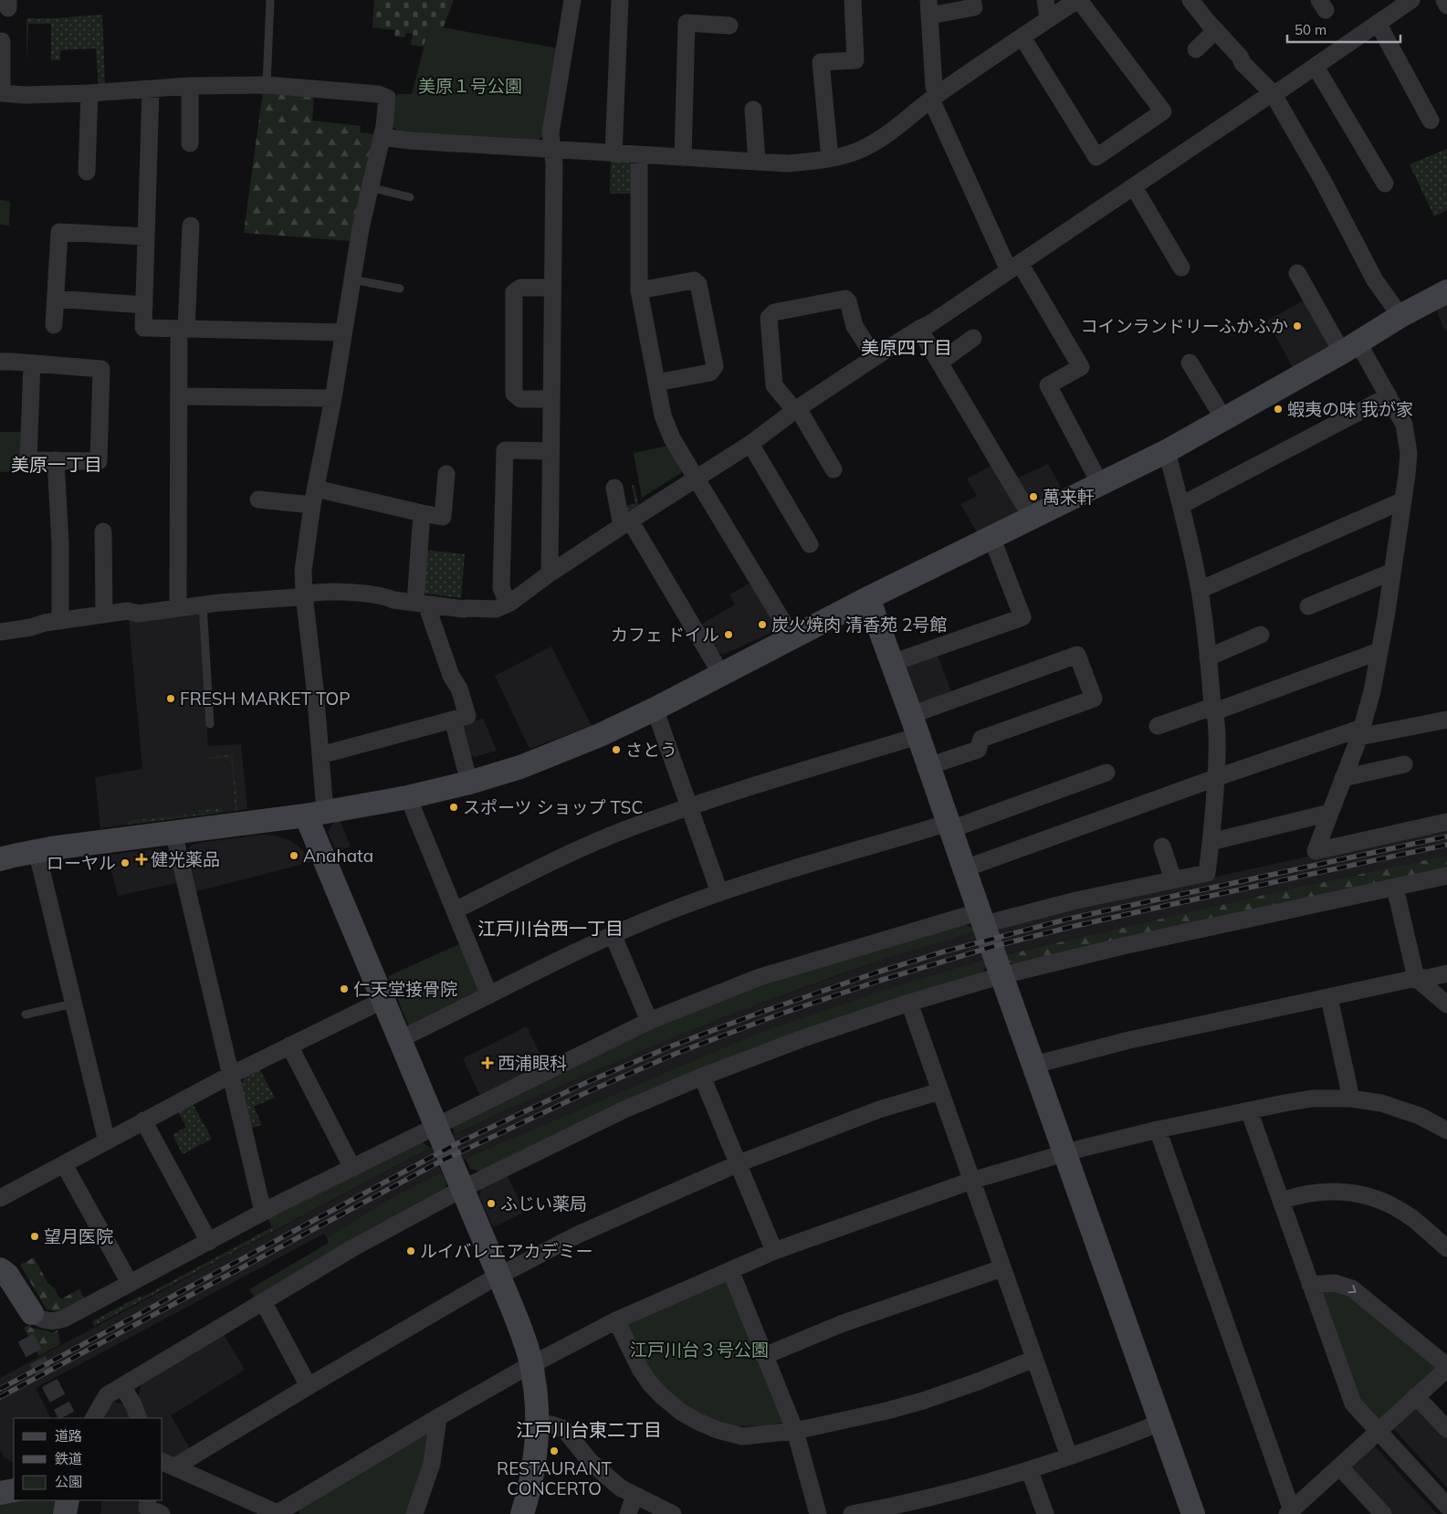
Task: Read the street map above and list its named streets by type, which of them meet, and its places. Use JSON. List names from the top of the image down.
{
  "districts": [
    "美原四丁目",
    "美原一丁目",
    "江戸川台西一丁目",
    "江戸川台東二丁目"
  ],
  "parks": ["美原１号公園", "江戸川台３号公園"],
  "places": {
    "other": [
      "コインランドリーふかふか",
      "蝦夷の味 我が家",
      "萬来軒",
      "炭火焼肉 清香苑 2号館",
      "カフェ ドイル",
      "FRESH MARKET TOP",
      "さとう",
      "スポーツ ショップ TSC",
      "Anahata",
      "ローヤル",
      "仁天堂接骨院",
      "ふじい薬局",
      "望月医院",
      "ルイバレエアカデミー",
      "RESTAURANT CONCERTO"
    ],
    "health": ["健光薬品", "西浦眼科"]
  },
  "legend": ["道路", "鉄道", "公園"],
  "scale_bar": "50 m"
}
